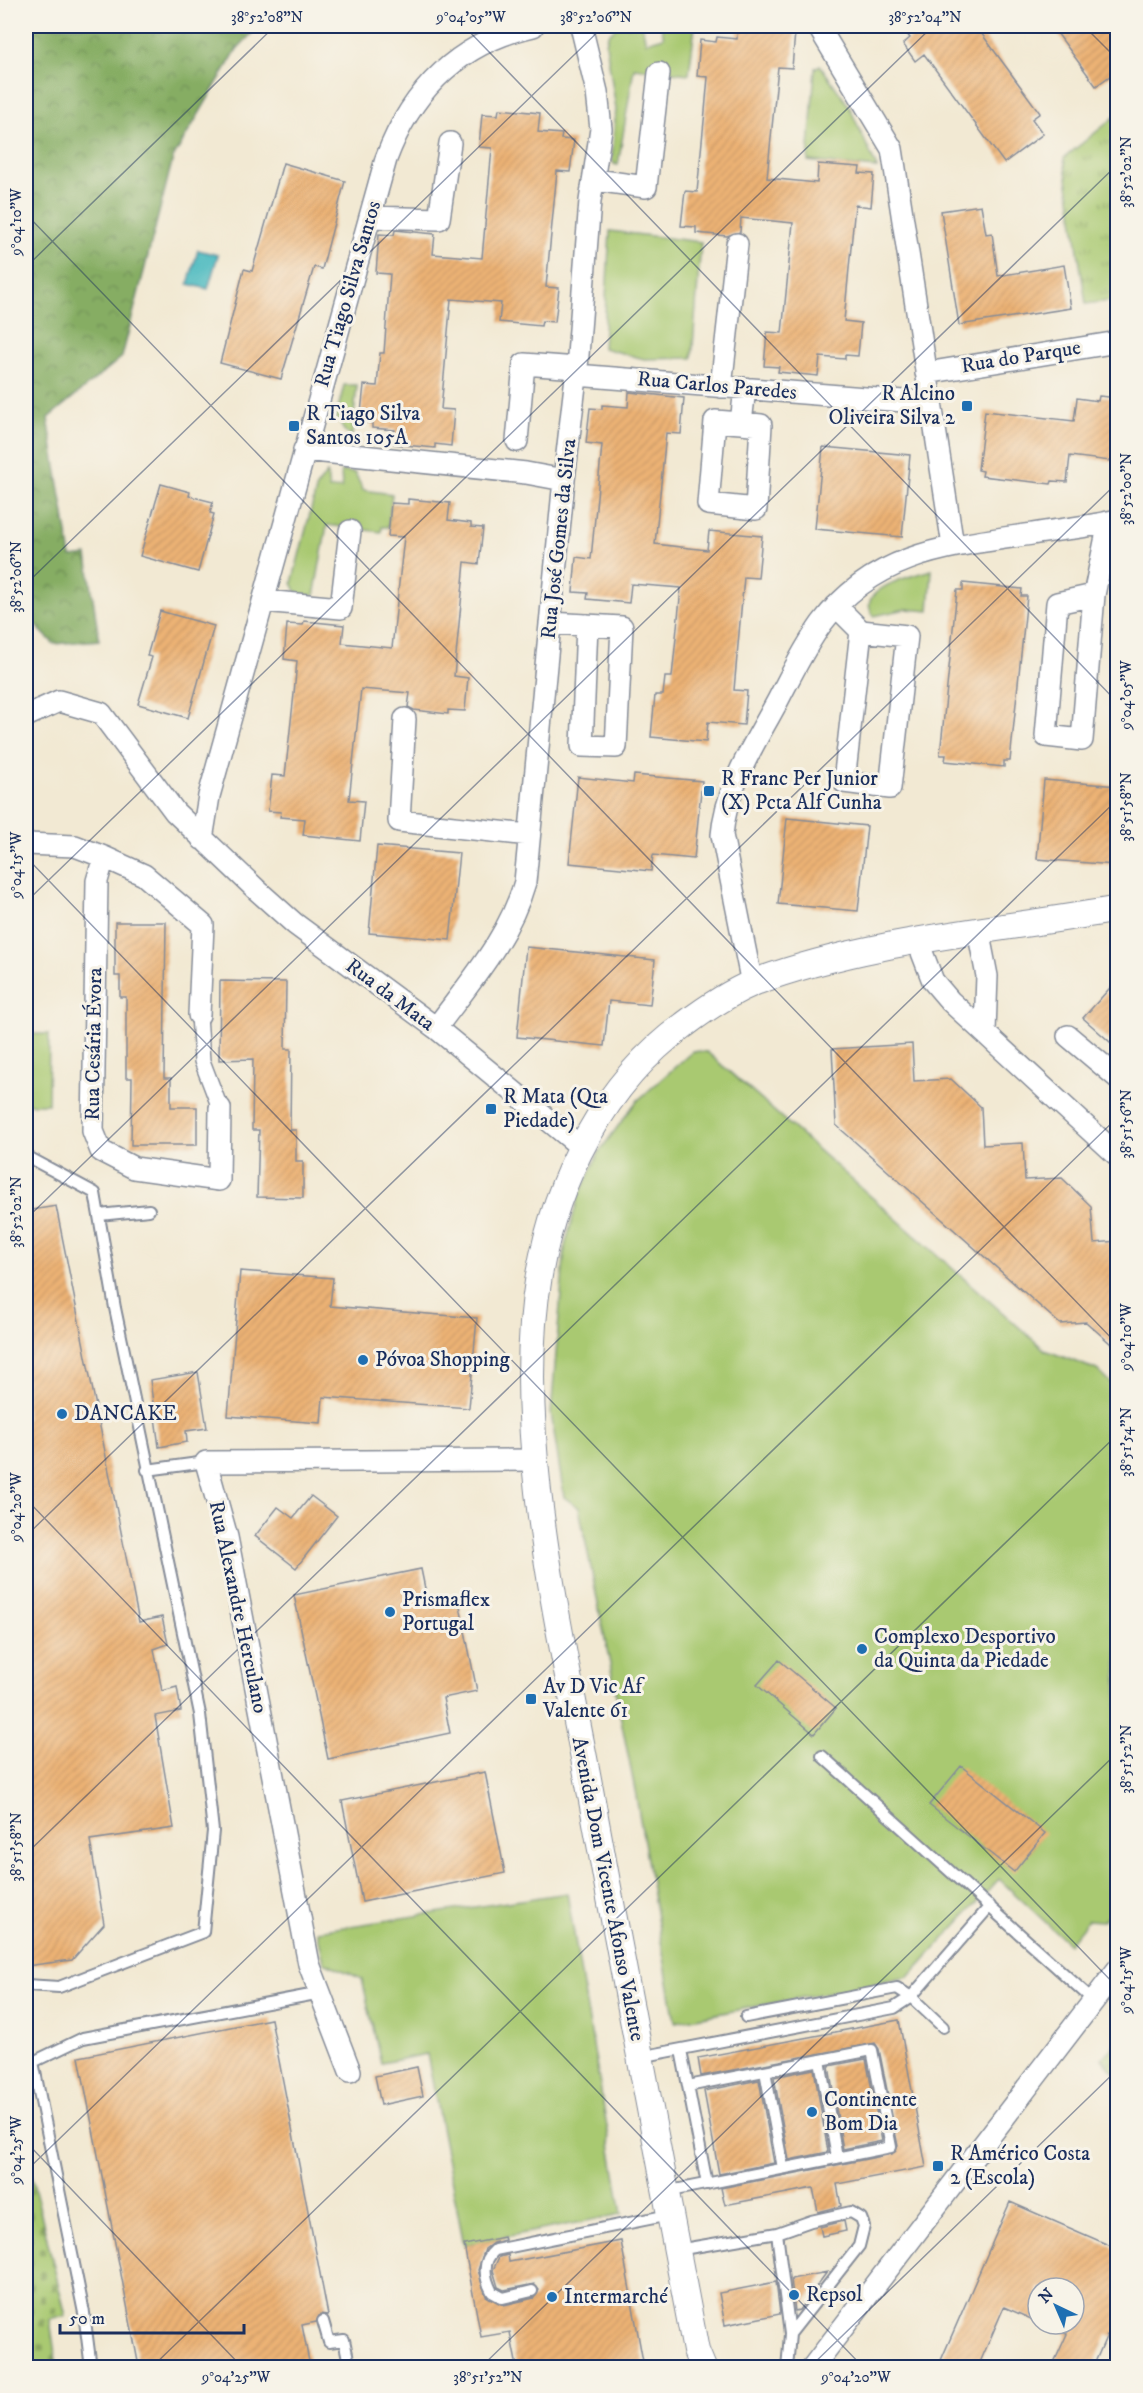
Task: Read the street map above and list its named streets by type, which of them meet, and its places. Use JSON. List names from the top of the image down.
{
  "streets": {
    "street": [
      "Rua Tiago Silva Santos",
      "Rua do Parque",
      "Rua Carlos Paredes",
      "Rua José Gomes da Silva",
      "Rua da Mata",
      "Rua Cesária Évora",
      "Rua Alexandre Herculano",
      "Avenida Dom Vicente Afonso Valente"
    ]
  },
  "crossings": [
    ["Rua Tiago Silva Santos", "Rua da Mata"],
    ["Rua Carlos Paredes", "Rua José Gomes da Silva"],
    ["Rua José Gomes da Silva", "Rua da Mata"],
    ["Rua da Mata", "Avenida Dom Vicente Afonso Valente"]
  ],
  "places": {
    "transit": [
      "R Alcino Oliveira Silva 2",
      "R Tiago Silva Santos 105A",
      "R Franc Per Junior (X) Pcta Alf Cunha",
      "R Mata (Qta Piedade)",
      "Av D Vic Af Valente 61",
      "R Américo Costa 2 (Escola)"
    ],
    "other": [
      "Póvoa Shopping",
      "DANCAKE",
      "Prismaflex Portugal",
      "Complexo Desportivo da Quinta da Piedade",
      "Continente Bom Dia",
      "Repsol",
      "Intermarché"
    ]
  },
  "scale_bar": "50 m",
  "north": "top left",
  "coordinates": [
    "38°52'08\"N",
    "9°04'05\"W",
    "38°52'06\"N",
    "38°52'04\"N",
    "38°52'02\"N",
    "9°04'10\"W",
    "38°52'00\"N",
    "38°51'58\"N",
    "9°04'15\"W",
    "38°51'56\"N",
    "38°51'54\"N",
    "9°04'20\"W",
    "38°51'52\"N",
    "9°04'25\"W"
  ]
}
